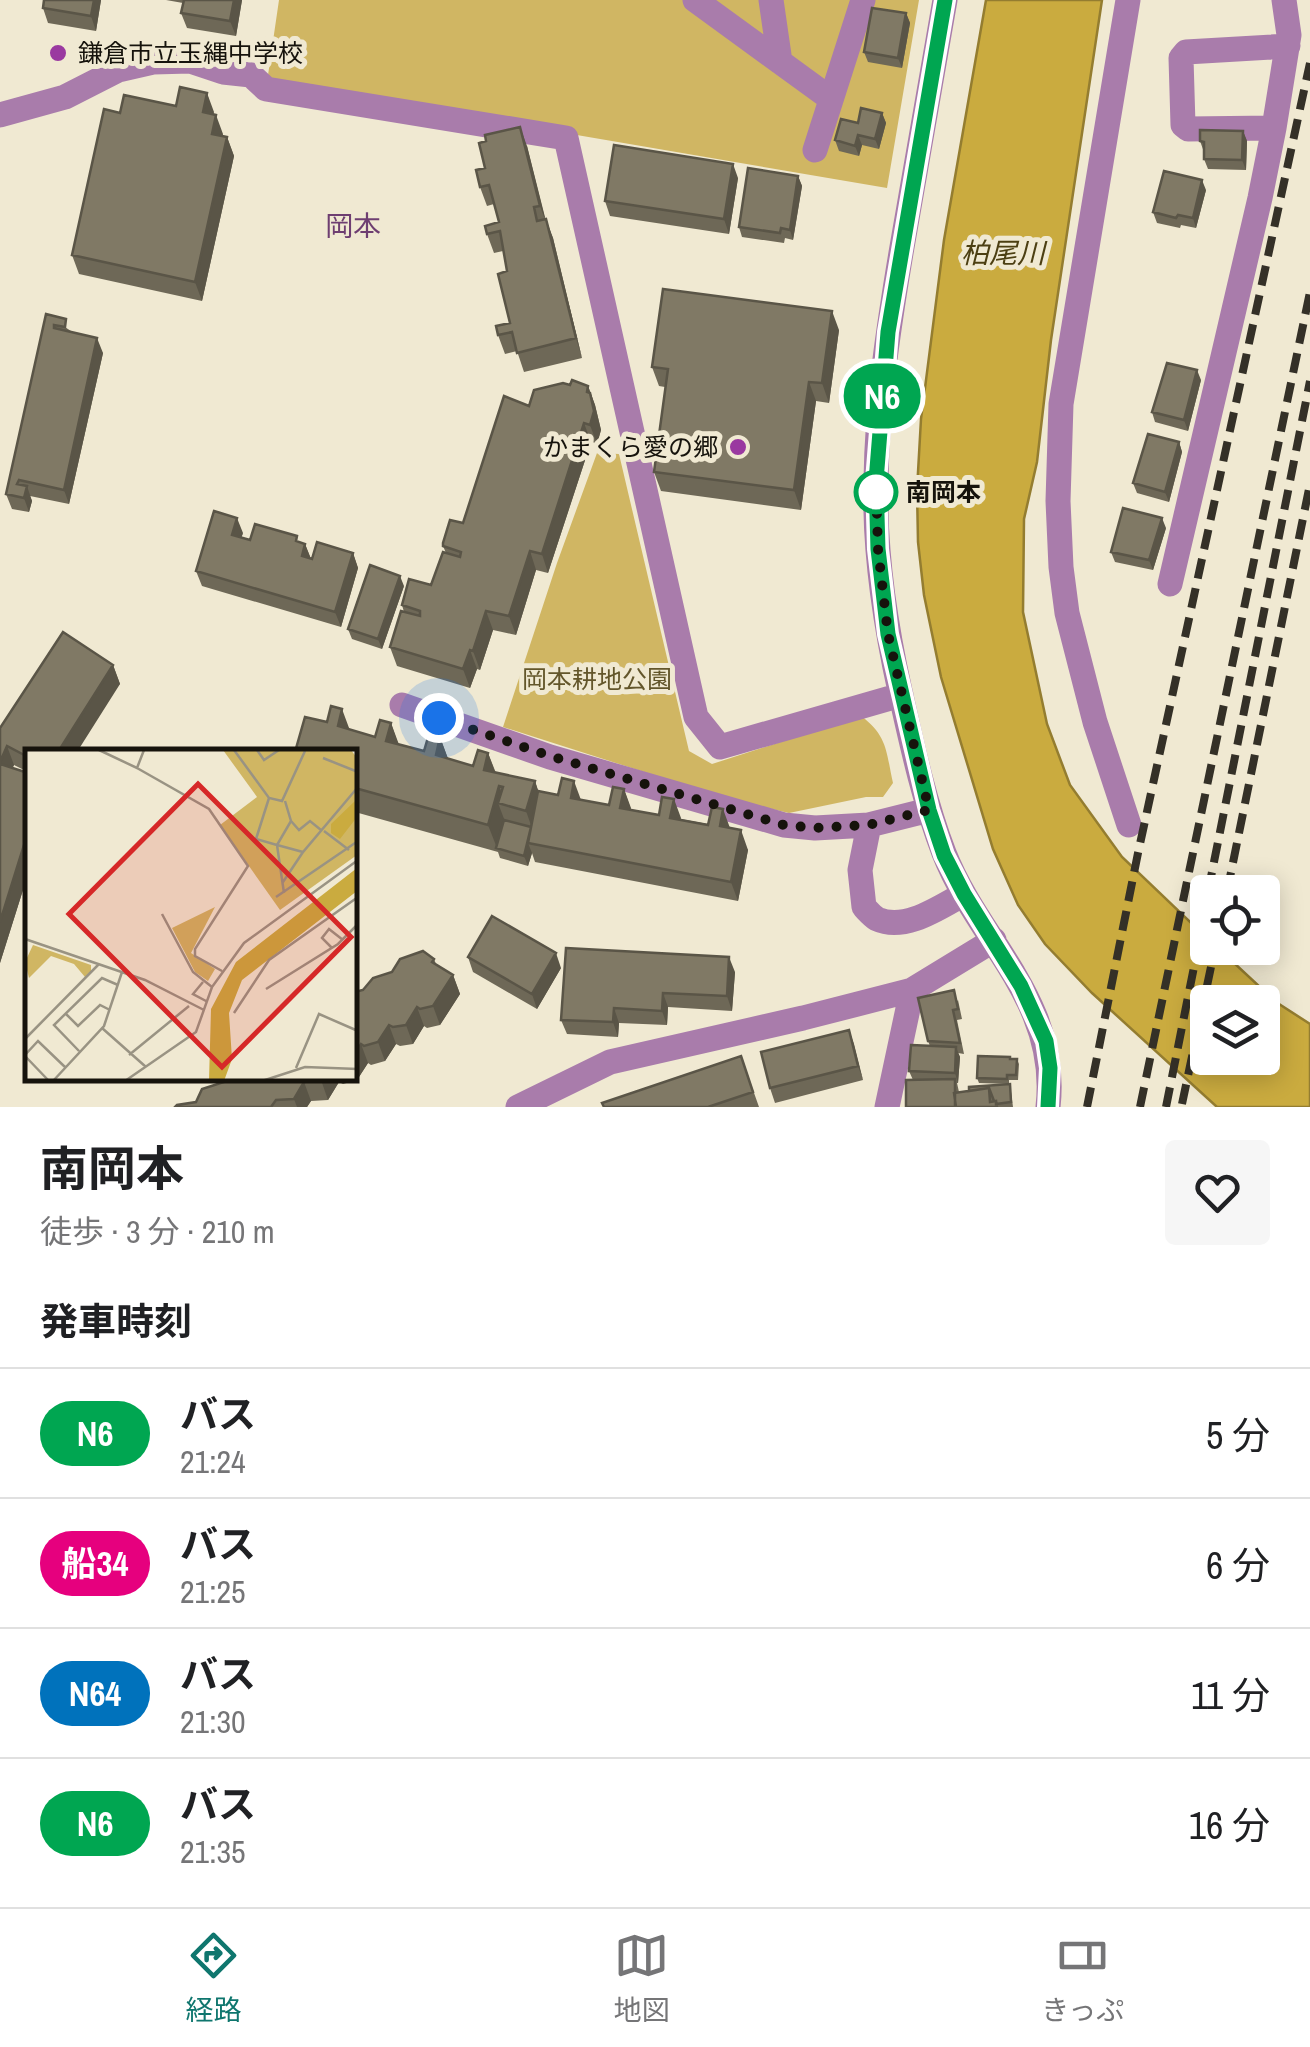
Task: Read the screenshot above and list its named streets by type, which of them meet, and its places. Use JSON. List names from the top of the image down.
{
  "districts": ["岡本"],
  "water": ["柏尾川"],
  "parks": ["岡本耕地公園"],
  "places": ["鎌倉市立玉縄中学校", "かまくら愛の郷", "南岡本"],
  "lines": ["bus line N6"],
  "page": {
    "on_map": "N6",
    "heading": [
      ["南岡本", "徒歩 · 3 分 · 210 m"],
      "発車時刻"
    ],
    "list": [
      {
        "mark": "N6",
        "name": "バス",
        "note": "21:24",
        "value": "5 分"
      },
      {
        "mark": "船34",
        "name": "バス",
        "note": "21:25",
        "value": "6 分"
      },
      {
        "mark": "N64",
        "name": "バス",
        "note": "21:30",
        "value": "11 分"
      },
      {
        "mark": "N6",
        "name": "バス",
        "note": "21:35",
        "value": "16 分"
      }
    ],
    "tabs": ["経路", "地図", "きっぷ"]
  }
}
